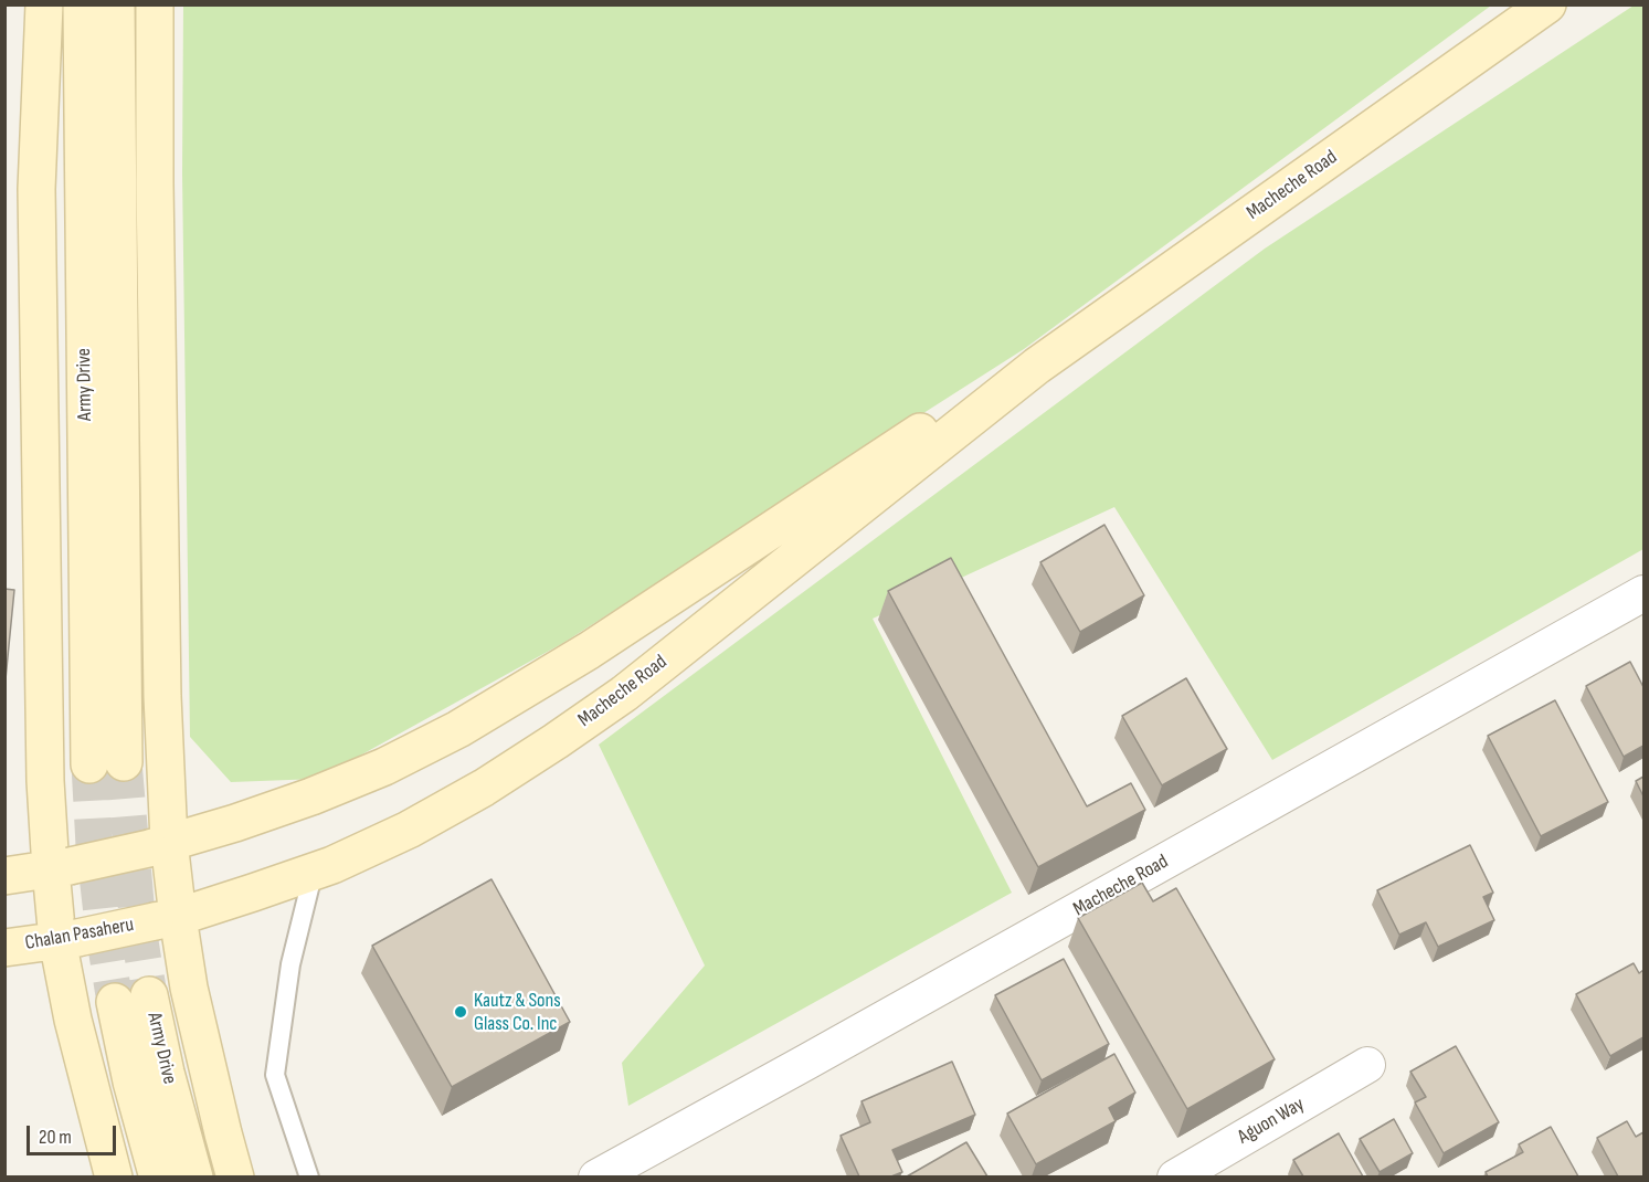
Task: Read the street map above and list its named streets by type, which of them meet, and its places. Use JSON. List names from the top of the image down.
{
  "streets": {
    "main road": ["Macheche Road", "Army Drive", "Chalan Pasaheru"],
    "street": ["Aguon Way"]
  },
  "crossings": [
    ["Macheche Road", "Chalan Pasaheru"]
  ],
  "places": ["Kautz & Sons Glass Co. Inc"],
  "scale_bar": "20 m"
}
